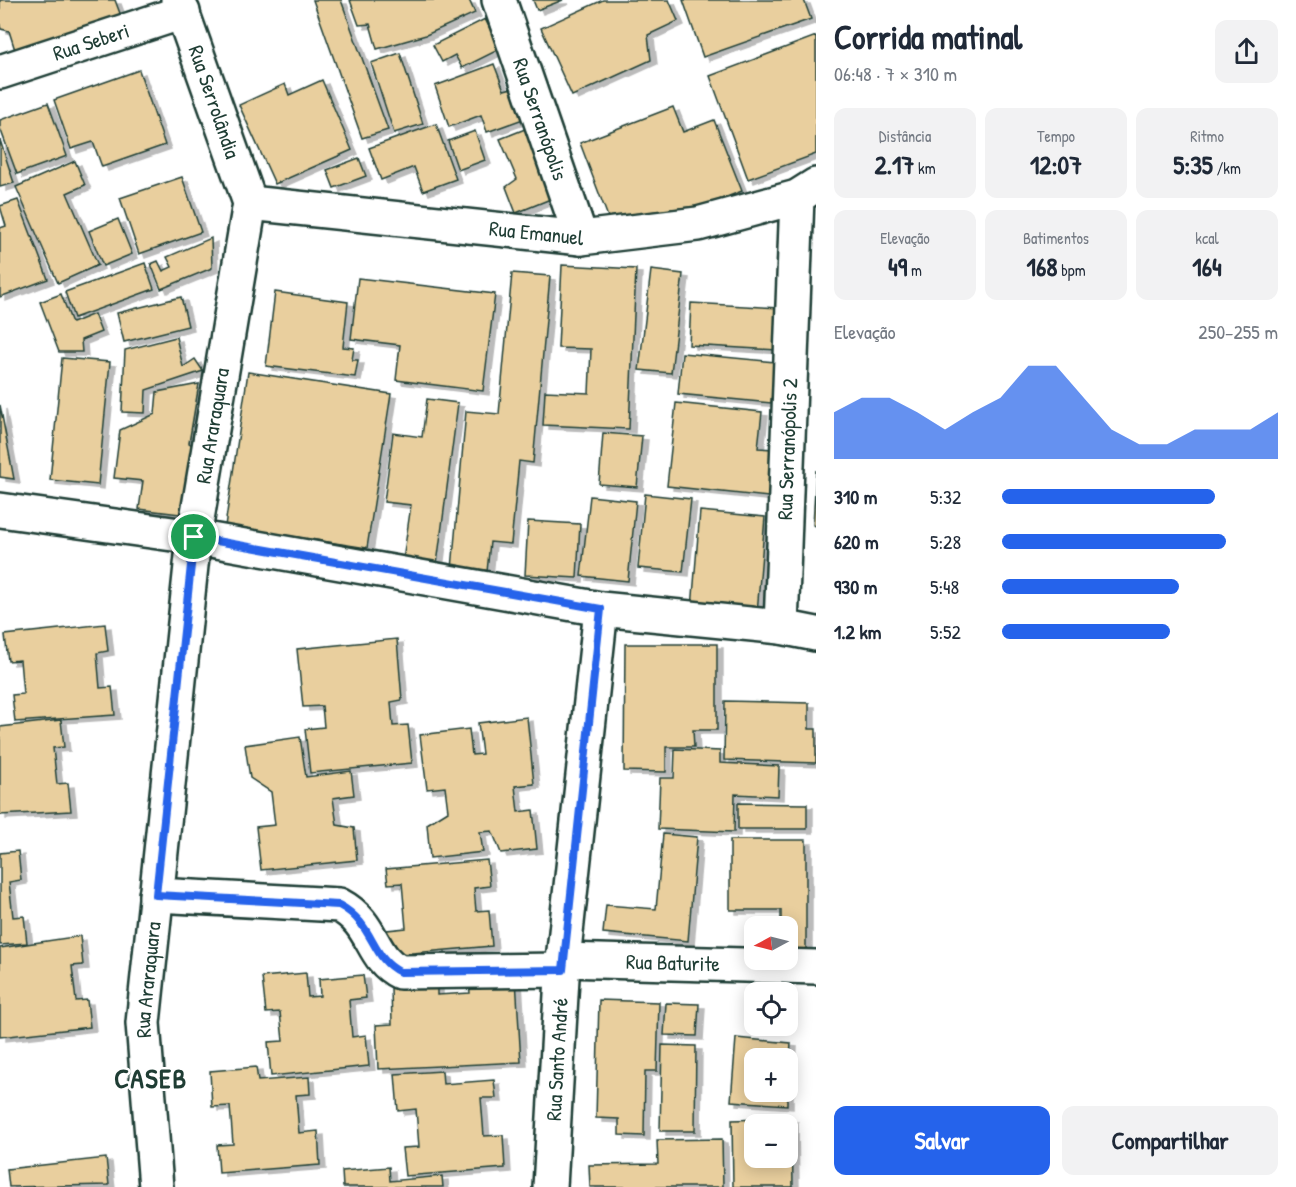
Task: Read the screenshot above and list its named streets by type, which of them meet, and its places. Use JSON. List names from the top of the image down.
{
  "streets": {
    "street": [
      "Rua Seberi",
      "Rua Serrolândia",
      "Rua Serranópolis",
      "Rua Emanuel",
      "Rua Araraquara",
      "Rua Serranópolis 2",
      "Rua Baturite",
      "Rua Santo André"
    ]
  },
  "crossings": [
    ["Rua Seberi", "Rua Serrolândia"],
    ["Rua Serrolândia", "Rua Emanuel"],
    ["Rua Serrolândia", "Rua Araraquara"],
    ["Rua Serranópolis", "Rua Emanuel"],
    ["Rua Emanuel", "Rua Araraquara"],
    ["Rua Emanuel", "Rua Serranópolis 2"],
    ["Rua Araraquara", "Rua Baturite"],
    ["Rua Baturite", "Rua Santo André"]
  ],
  "districts": ["CASEB"],
  "north": "left",
  "page": {
    "heading": ["Corrida matinal", "06:48 · 7 × 310 m"],
    "stats": [
      ["Distância", "2.17 km"],
      ["Tempo", "12:07"],
      ["Ritmo", "5:35 /km"],
      ["Elevação", "49 m"],
      ["Batimentos", "168 bpm"],
      ["kcal", "164"]
    ],
    "chart": ["Elevação", "250–255 m"],
    "list": [
      {
        "name": "310 m",
        "note": "5:32"
      },
      {
        "name": "620 m",
        "note": "5:28"
      },
      {
        "name": "930 m",
        "note": "5:48"
      },
      {
        "name": "1.2 km",
        "note": "5:52"
      }
    ],
    "map_buttons": ["+", "−"],
    "buttons": ["Salvar", "Compartilhar"]
  }
}
